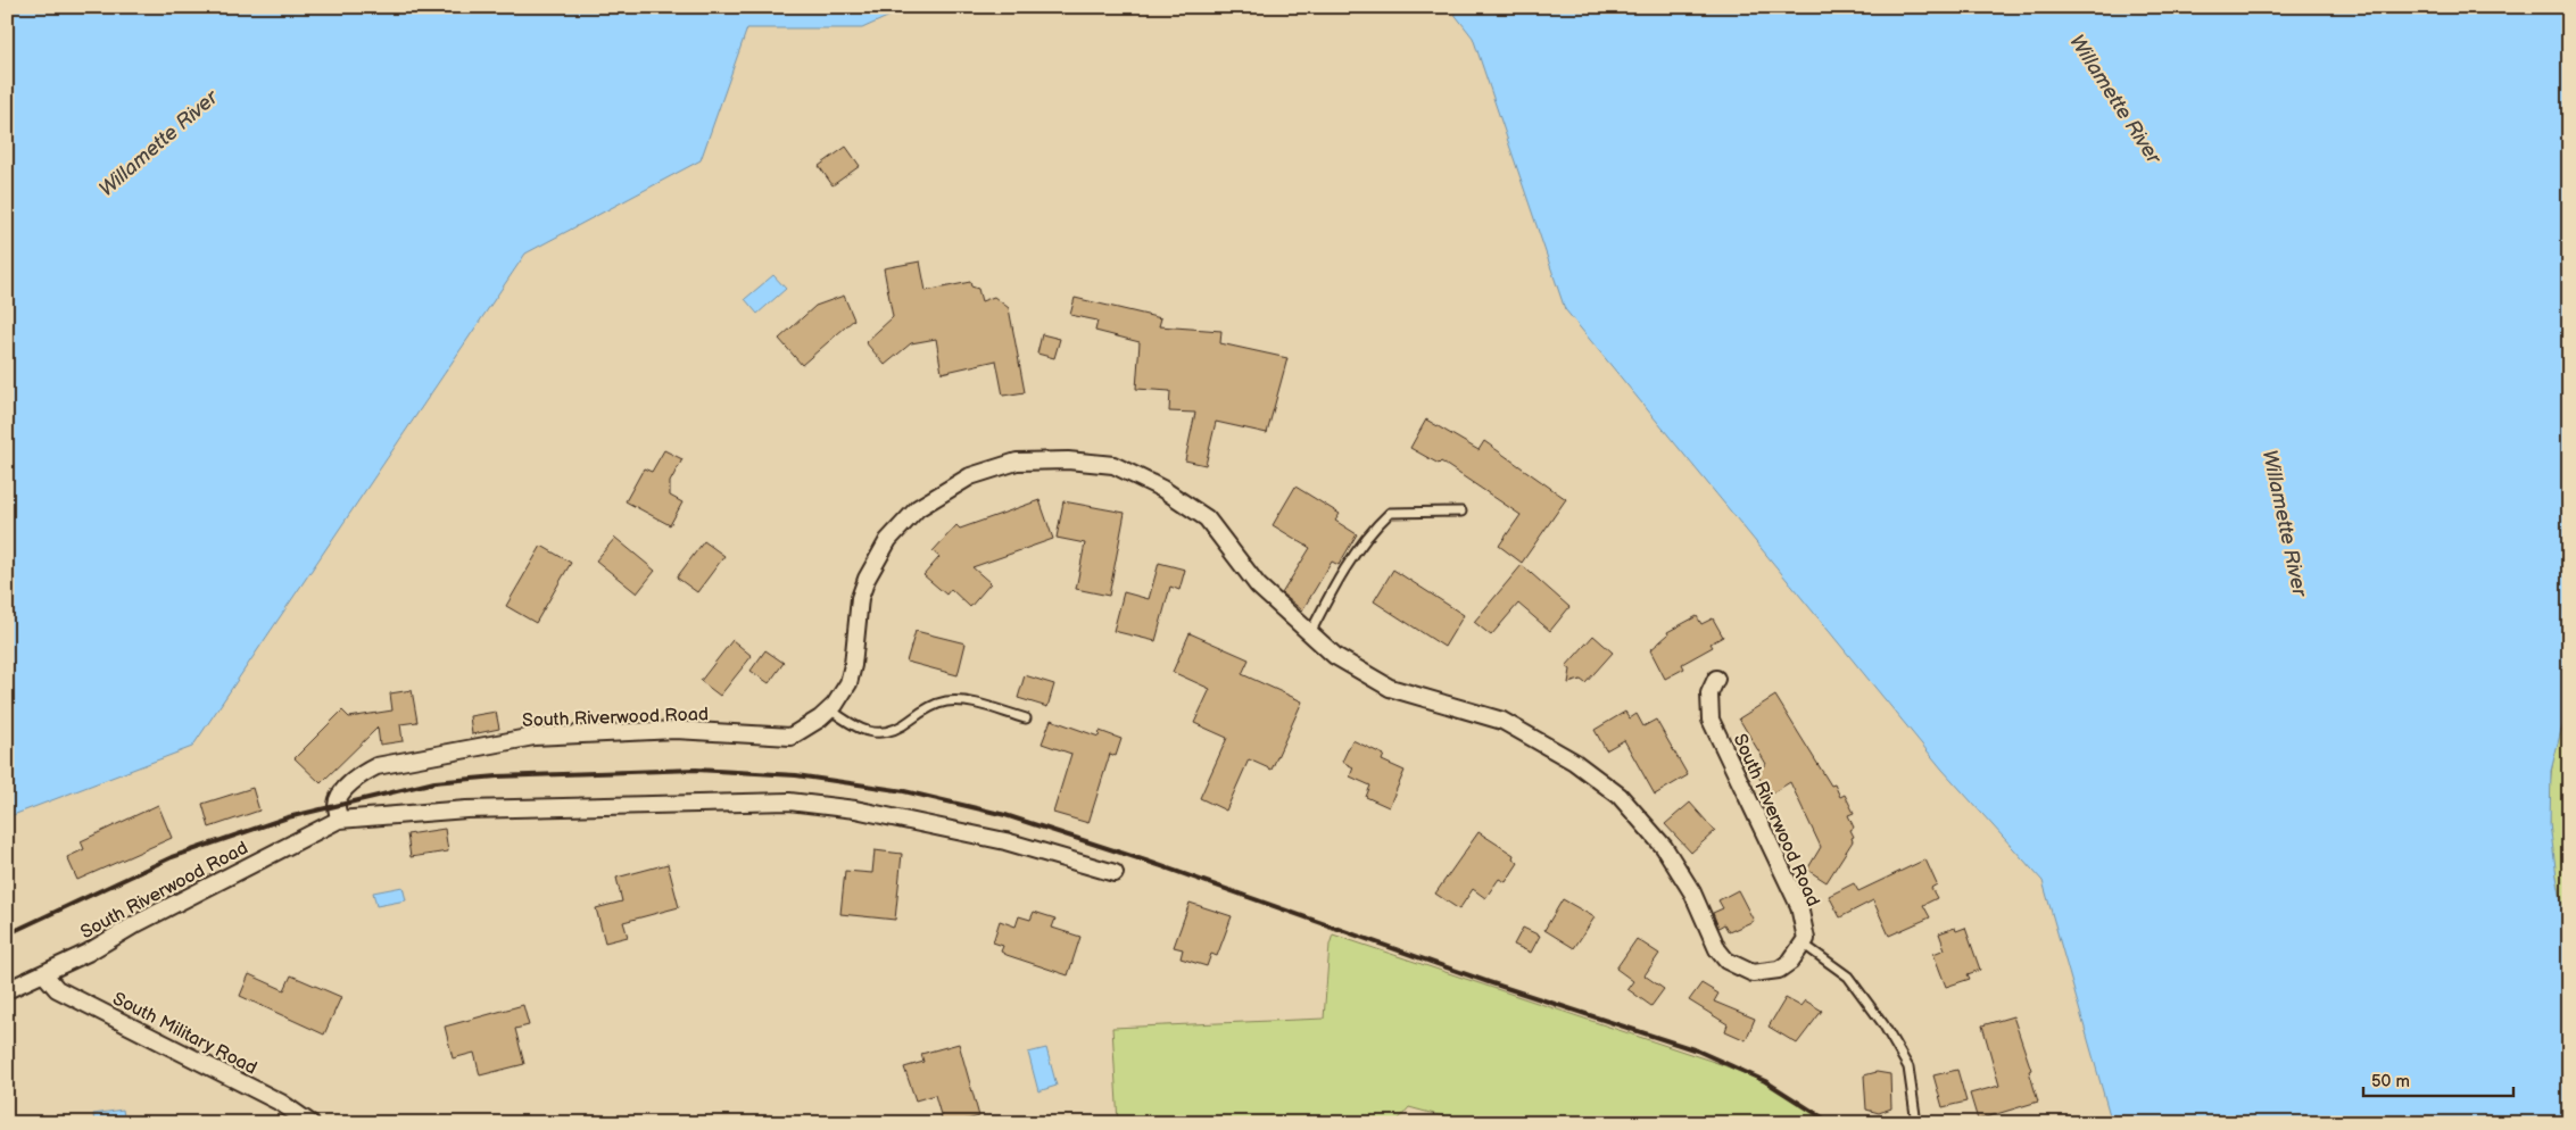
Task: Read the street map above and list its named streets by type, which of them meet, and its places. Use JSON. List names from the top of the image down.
{
  "streets": {
    "street": ["South Riverwood Road", "South Military Road"]
  },
  "crossings": [
    ["South Riverwood Road", "South Military Road"]
  ],
  "water": ["Willamette River"],
  "scale_bar": "50 m"
}
